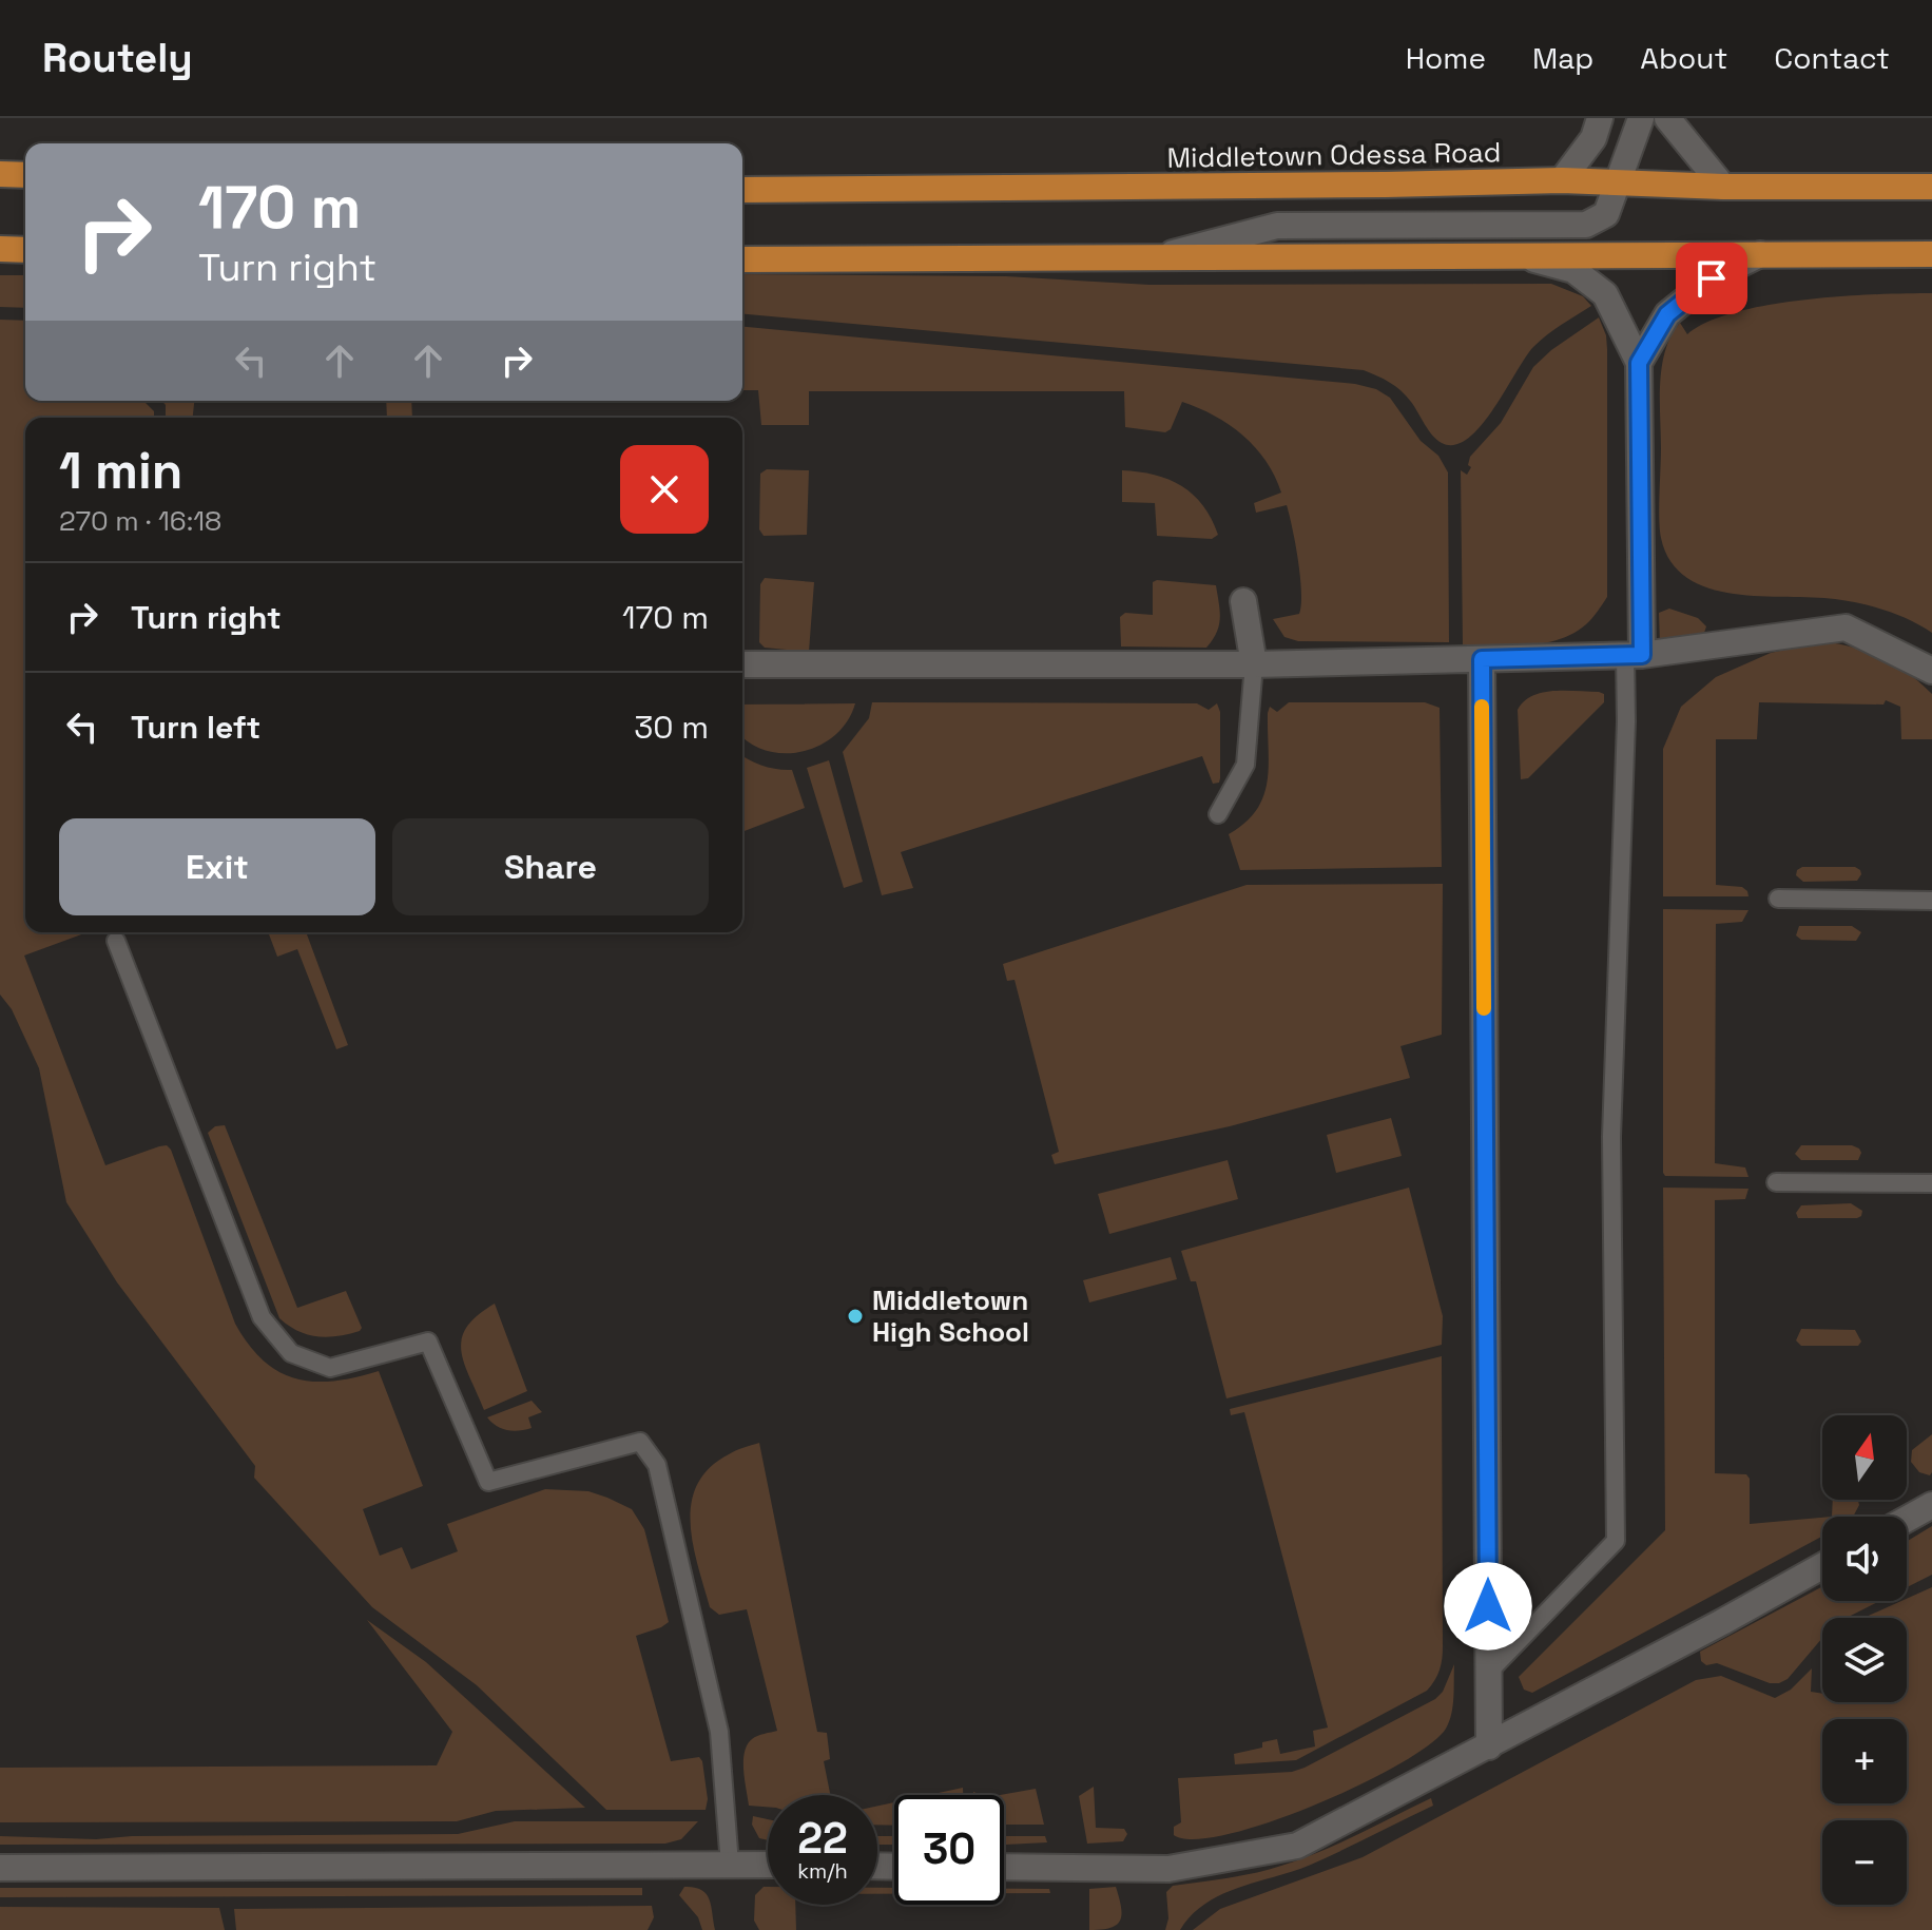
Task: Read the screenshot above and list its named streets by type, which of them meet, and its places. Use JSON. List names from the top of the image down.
{
  "streets": {
    "main road": ["Middletown Odessa Road"]
  },
  "places": ["Middletown High School"],
  "north": "top",
  "page": {
    "header": "Routely",
    "nav": [
      "Home",
      "Map",
      "About",
      "Contact"
    ],
    "turn": ["170 m", "Turn right"],
    "heading": ["1 min", "270 m · 16:18"],
    "list": [
      {
        "name": "Turn right",
        "value": "170 m"
      },
      {
        "name": "Turn left",
        "value": "30 m"
      }
    ],
    "buttons": ["Exit", "Share"],
    "map_buttons": ["+", "−"],
    "speed": "22 km/h",
    "limit": "30"
  }
}
